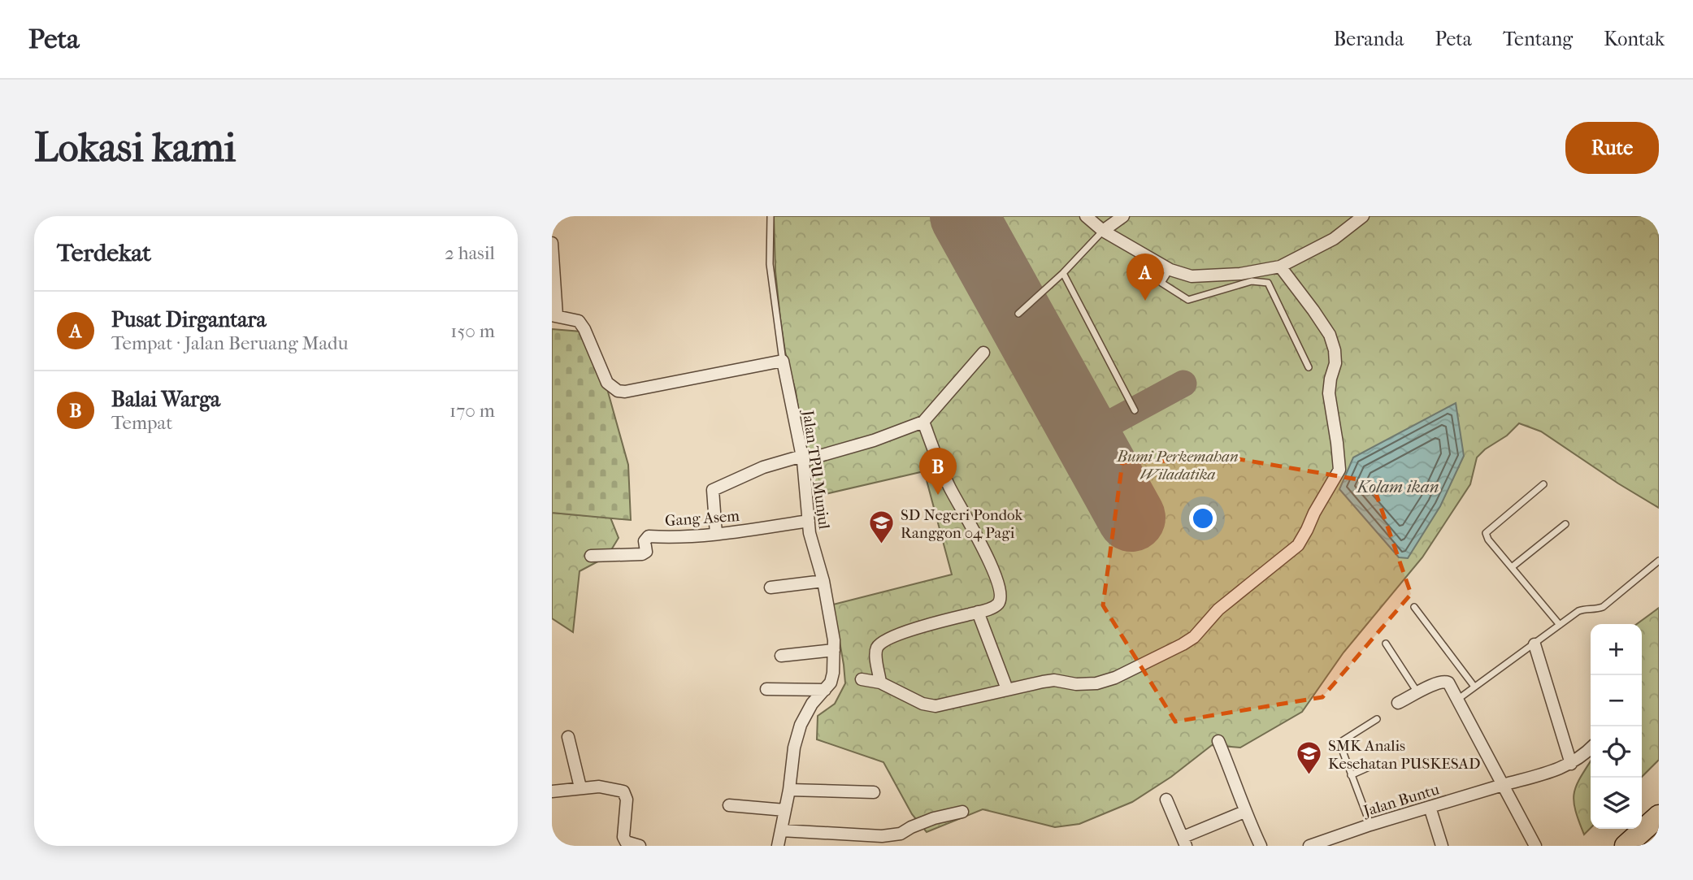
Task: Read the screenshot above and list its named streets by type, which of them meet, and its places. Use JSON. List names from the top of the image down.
{
  "streets": {
    "street": ["Jalan TPU Munjul", "Gang Asem", "Jalan Buntu"]
  },
  "crossings": [
    ["Jalan TPU Munjul", "Gang Asem"]
  ],
  "water": ["Kolam ikan"],
  "parks": ["Bumi Perkemahan Wiladatika"],
  "places": {
    "school or university": ["SD Negeri Pondok Ranggon 04 Pagi", "SMK Analis Kesehatan PUSKESAD"]
  },
  "page": {
    "header": "Peta",
    "nav": [
      "Beranda",
      "Peta",
      "Tentang",
      "Kontak"
    ],
    "buttons": "Rute",
    "title": "Lokasi kami",
    "heading": ["Terdekat", "2 hasil"],
    "pins": ["A", "B"],
    "list": [
      {
        "mark": "A",
        "name": "Pusat Dirgantara",
        "note": "Tempat · Jalan Beruang Madu",
        "value": "150 m"
      },
      {
        "mark": "B",
        "name": "Balai Warga",
        "note": "Tempat",
        "value": "170 m"
      }
    ],
    "map_buttons": ["+", "−"]
  }
}
